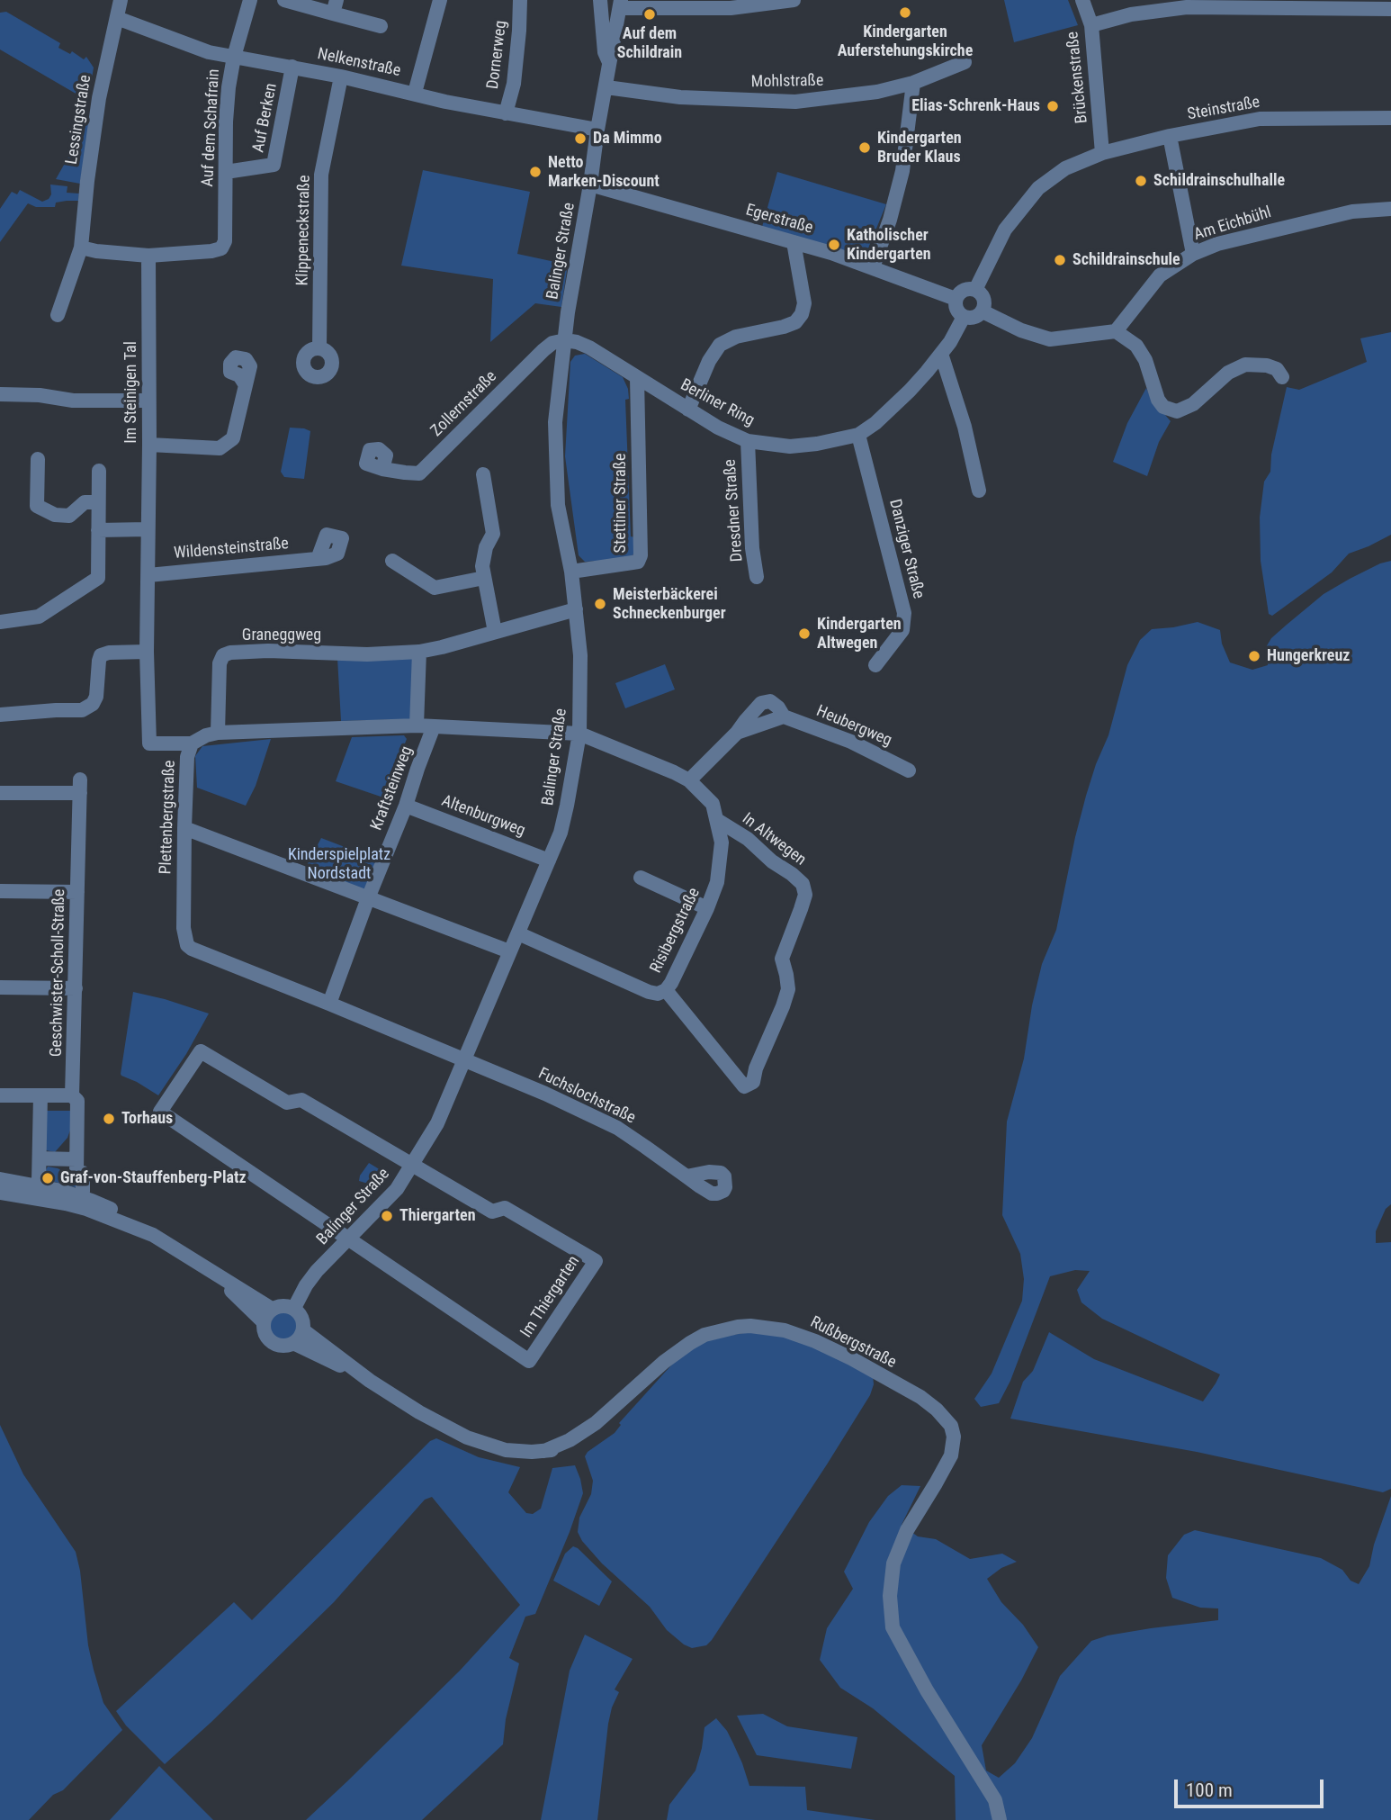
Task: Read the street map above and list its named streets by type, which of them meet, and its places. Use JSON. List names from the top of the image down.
{
  "streets": {
    "street": [
      "Dornerweg",
      "Nelkenstraße",
      "Brückenstraße",
      "Mohlstraße",
      "Steinstraße",
      "Auf Berken",
      "Lessingstraße",
      "Auf dem Schafrain",
      "Egerstraße",
      "Am Eichbühl",
      "Klippeneckstraße",
      "Balinger Straße",
      "Im Steinigen Tal",
      "Berliner Ring",
      "Zollernstraße",
      "Stettiner Straße",
      "Dresdner Straße",
      "Wildensteinstraße",
      "Danziger Straße",
      "Graneggweg",
      "Heubergweg",
      "Kraftsteinweg",
      "Altenburgweg",
      "Plettenbergstraße",
      "In Altwegen",
      "Risibergstraße",
      "Geschwister-Scholl-Straße",
      "Fuchslochstraße",
      "Im Thiergarten",
      "Rußbergstraße"
    ]
  },
  "crossings": [
    ["Dornerweg", "Nelkenstraße"],
    ["Nelkenstraße", "Auf Berken"],
    ["Nelkenstraße", "Lessingstraße"],
    ["Nelkenstraße", "Auf dem Schafrain"],
    ["Nelkenstraße", "Klippeneckstraße"],
    ["Nelkenstraße", "Balinger Straße"],
    ["Brückenstraße", "Steinstraße"],
    ["Mohlstraße", "Balinger Straße"],
    ["Auf Berken", "Auf dem Schafrain"],
    ["Auf dem Schafrain", "Im Steinigen Tal"],
    ["Egerstraße", "Balinger Straße"],
    ["Egerstraße", "Berliner Ring"],
    ["Balinger Straße", "Berliner Ring"],
    ["Balinger Straße", "Zollernstraße"],
    ["Balinger Straße", "Stettiner Straße"],
    ["Balinger Straße", "Graneggweg"],
    ["Balinger Straße", "Altenburgweg"],
    ["Balinger Straße", "Plettenbergstraße"],
    ["Balinger Straße", "Risibergstraße"],
    ["Balinger Straße", "Fuchslochstraße"],
    ["Balinger Straße", "Im Thiergarten"],
    ["Balinger Straße", "Rußbergstraße"],
    ["Im Steinigen Tal", "Wildensteinstraße"],
    ["Im Steinigen Tal", "Plettenbergstraße"],
    ["Berliner Ring", "Zollernstraße"],
    ["Berliner Ring", "Stettiner Straße"],
    ["Berliner Ring", "Dresdner Straße"],
    ["Berliner Ring", "Danziger Straße"],
    ["Graneggweg", "Plettenbergstraße"],
    ["Heubergweg", "Risibergstraße"],
    ["Kraftsteinweg", "Altenburgweg"],
    ["Kraftsteinweg", "Plettenbergstraße"],
    ["Plettenbergstraße", "Risibergstraße"],
    ["Plettenbergstraße", "Fuchslochstraße"],
    ["In Altwegen", "Risibergstraße"]
  ],
  "parks": ["Kinderspielplatz Nordstadt"],
  "places": [
    "Kindergarten Auferstehungskirche",
    "Auf dem Schildrain",
    "Elias-Schrenk-Haus",
    "Da Mimmo",
    "Kindergarten Bruder Klaus",
    "Netto Marken-Discount",
    "Schildrainschulhalle",
    "Katholischer Kindergarten",
    "Schildrainschule",
    "Meisterbäckerei Schneckenburger",
    "Kindergarten Altwegen",
    "Hungerkreuz",
    "Torhaus",
    "Graf-von-Stauffenberg-Platz",
    "Thiergarten"
  ],
  "scale_bar": "100 m"
}
